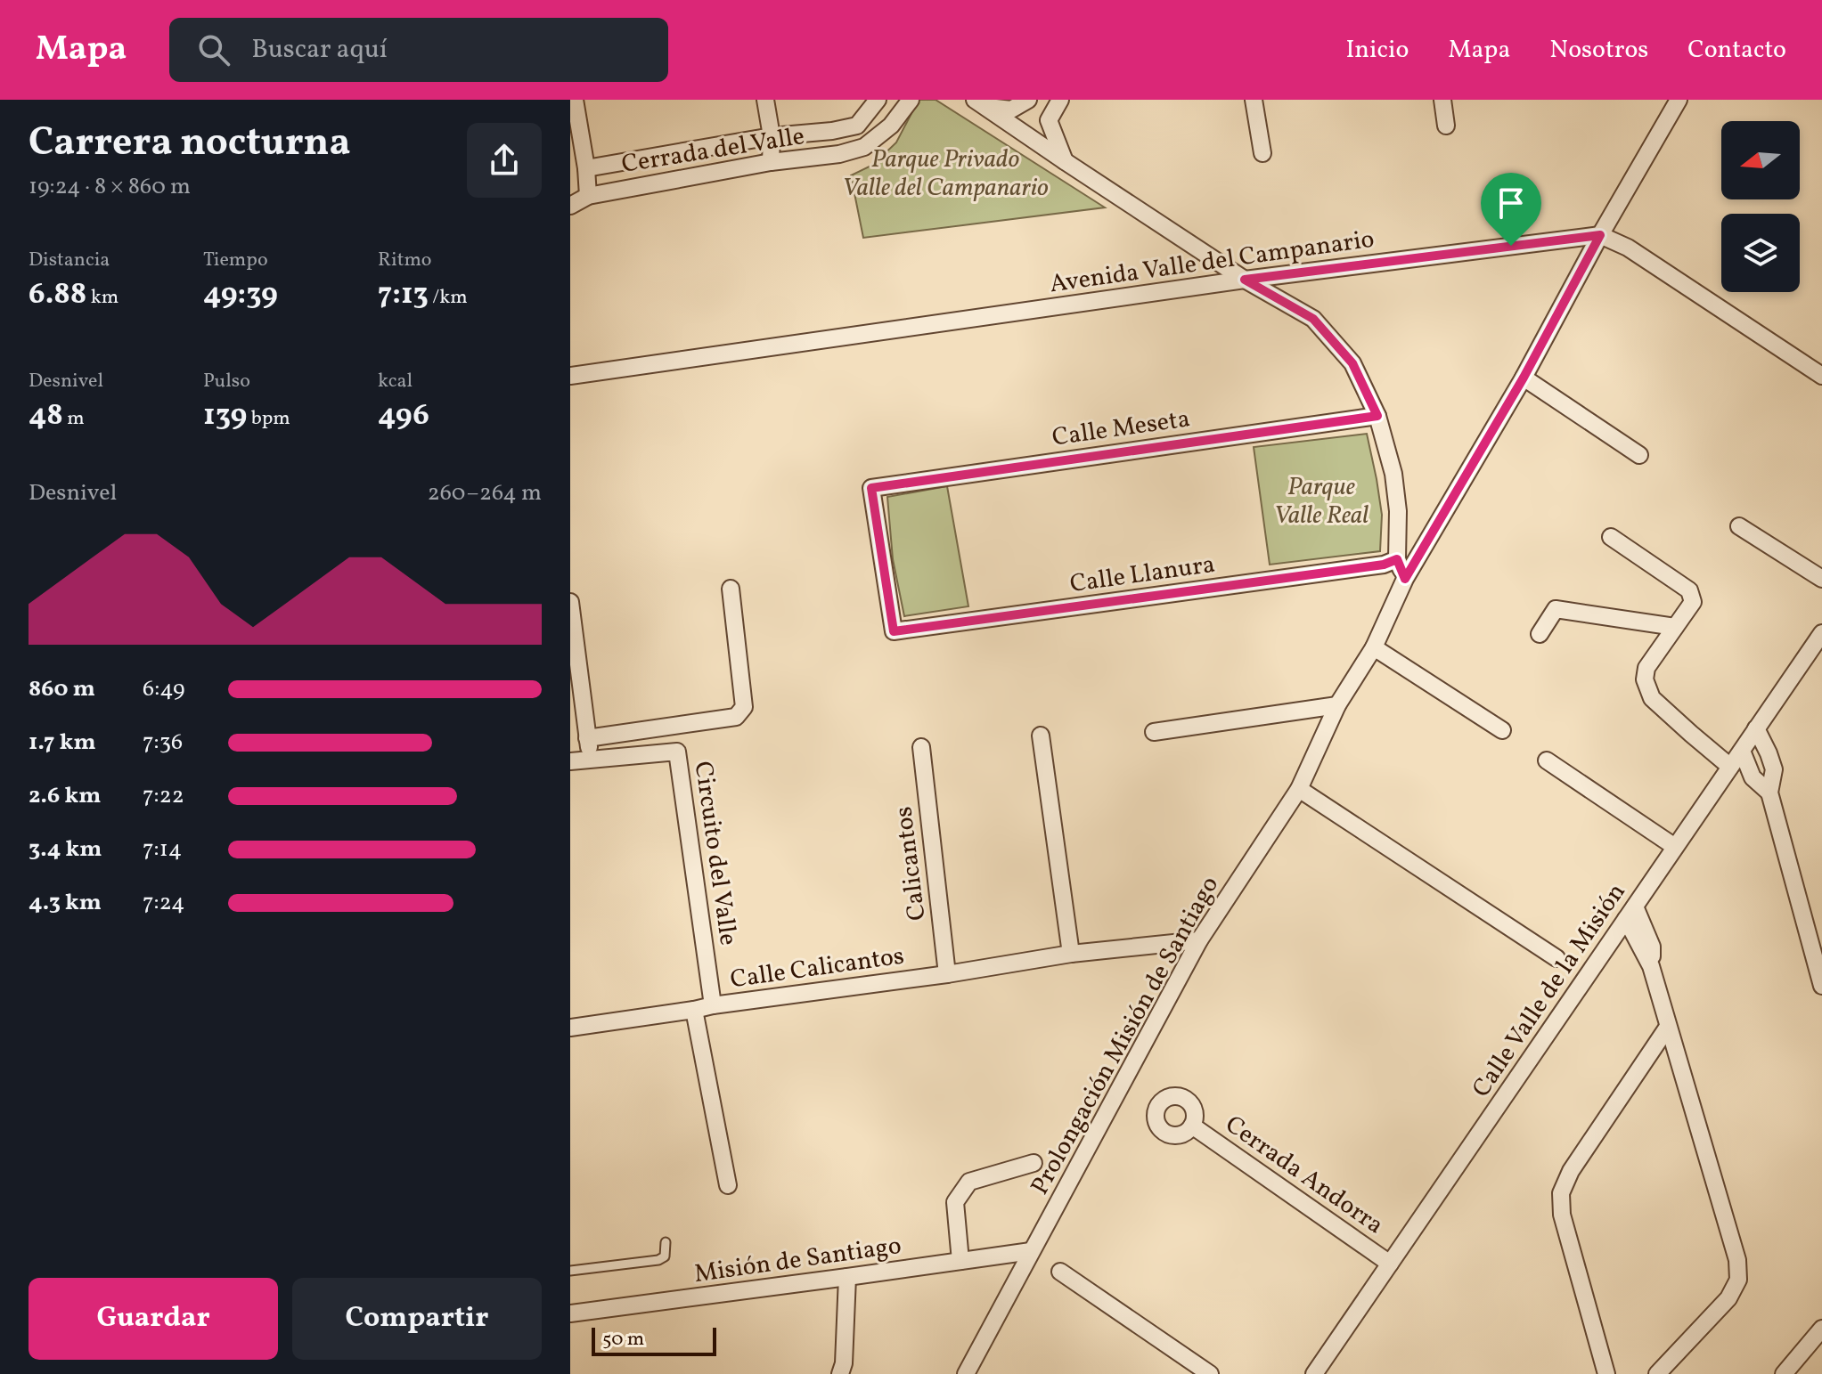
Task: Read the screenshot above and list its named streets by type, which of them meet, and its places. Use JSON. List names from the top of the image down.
{
  "streets": {
    "street": [
      "Cerrada del Valle",
      "Avenida Valle del Campanario",
      "Calle Meseta",
      "Calle Llanura",
      "Circuito del Valle",
      "Calicantos",
      "Calle Calicantos",
      "Calle Valle de la Misión",
      "Prolongación Misión de Santiago",
      "Cerrada Andorra",
      "Misión de Santiago"
    ]
  },
  "crossings": [
    ["Avenida Valle del Campanario", "Prolongación Misión de Santiago"],
    ["Calle Meseta", "Calle Llanura"],
    ["Circuito del Valle", "Calle Calicantos"],
    ["Calicantos", "Calle Calicantos"],
    ["Calle Calicantos", "Prolongación Misión de Santiago"],
    ["Calle Valle de la Misión", "Cerrada Andorra"],
    ["Prolongación Misión de Santiago", "Misión de Santiago"]
  ],
  "parks": ["Parque Privado Valle del Campanario", "Parque Valle Real"],
  "scale_bar": "50 m",
  "north": "left",
  "page": {
    "header": "Mapa",
    "search": "Buscar aquí",
    "nav": [
      "Inicio",
      "Mapa",
      "Nosotros",
      "Contacto"
    ],
    "heading": ["Carrera nocturna", "19:24 · 8 × 860 m"],
    "stats": [
      ["Distancia", "6.88 km"],
      ["Tiempo", "49:39"],
      ["Ritmo", "7:13 /km"],
      ["Desnivel", "48 m"],
      ["Pulso", "139 bpm"],
      ["kcal", "496"]
    ],
    "chart": ["Desnivel", "260–264 m"],
    "list": [
      {
        "name": "860 m",
        "note": "6:49"
      },
      {
        "name": "1.7 km",
        "note": "7:36"
      },
      {
        "name": "2.6 km",
        "note": "7:22"
      },
      {
        "name": "3.4 km",
        "note": "7:14"
      },
      {
        "name": "4.3 km",
        "note": "7:24"
      }
    ],
    "buttons": ["Guardar", "Compartir"],
    "scale": "50 m"
  }
}
